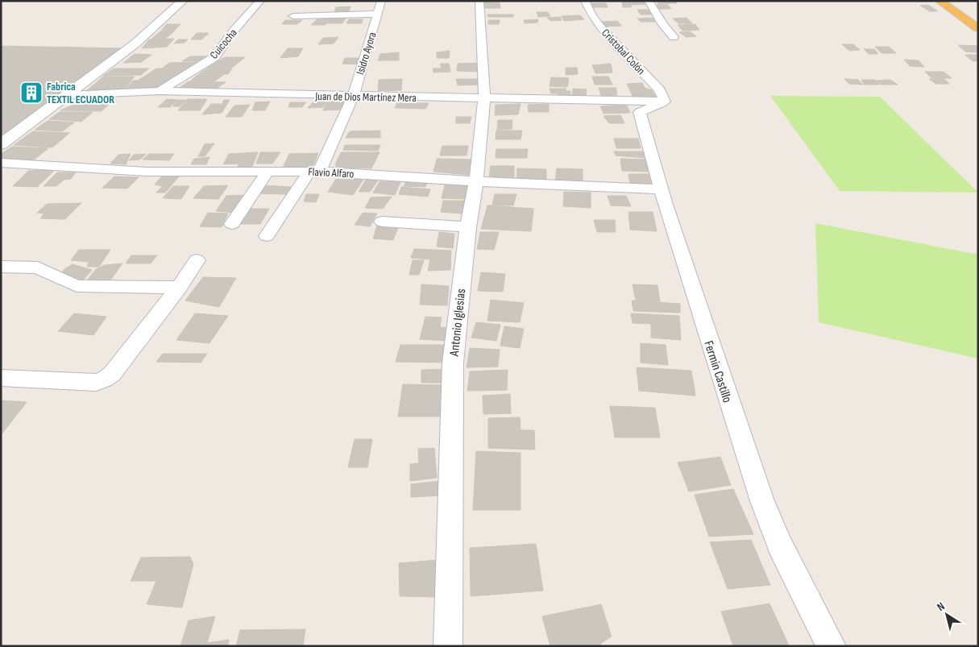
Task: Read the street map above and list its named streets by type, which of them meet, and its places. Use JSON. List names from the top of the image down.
{
  "streets": {
    "street": [
      "Cuicocha",
      "Cristobal Colón",
      "Isidro Ayora",
      "Juan de Dios Martínez Mera",
      "Flavio Alfaro",
      "Antonio Iglesias",
      "Fermin Castillo"
    ]
  },
  "crossings": [
    ["Cuicocha", "Juan de Dios Martínez Mera"],
    ["Cristobal Colón", "Juan de Dios Martínez Mera"],
    ["Cristobal Colón", "Fermin Castillo"],
    ["Isidro Ayora", "Juan de Dios Martínez Mera"],
    ["Isidro Ayora", "Flavio Alfaro"],
    ["Juan de Dios Martínez Mera", "Antonio Iglesias"],
    ["Juan de Dios Martínez Mera", "Fermin Castillo"],
    ["Flavio Alfaro", "Antonio Iglesias"],
    ["Flavio Alfaro", "Fermin Castillo"]
  ],
  "places": {
    "building": ["Fabrica TEXTIL ECUADOR"]
  },
  "north": "top left"
}
